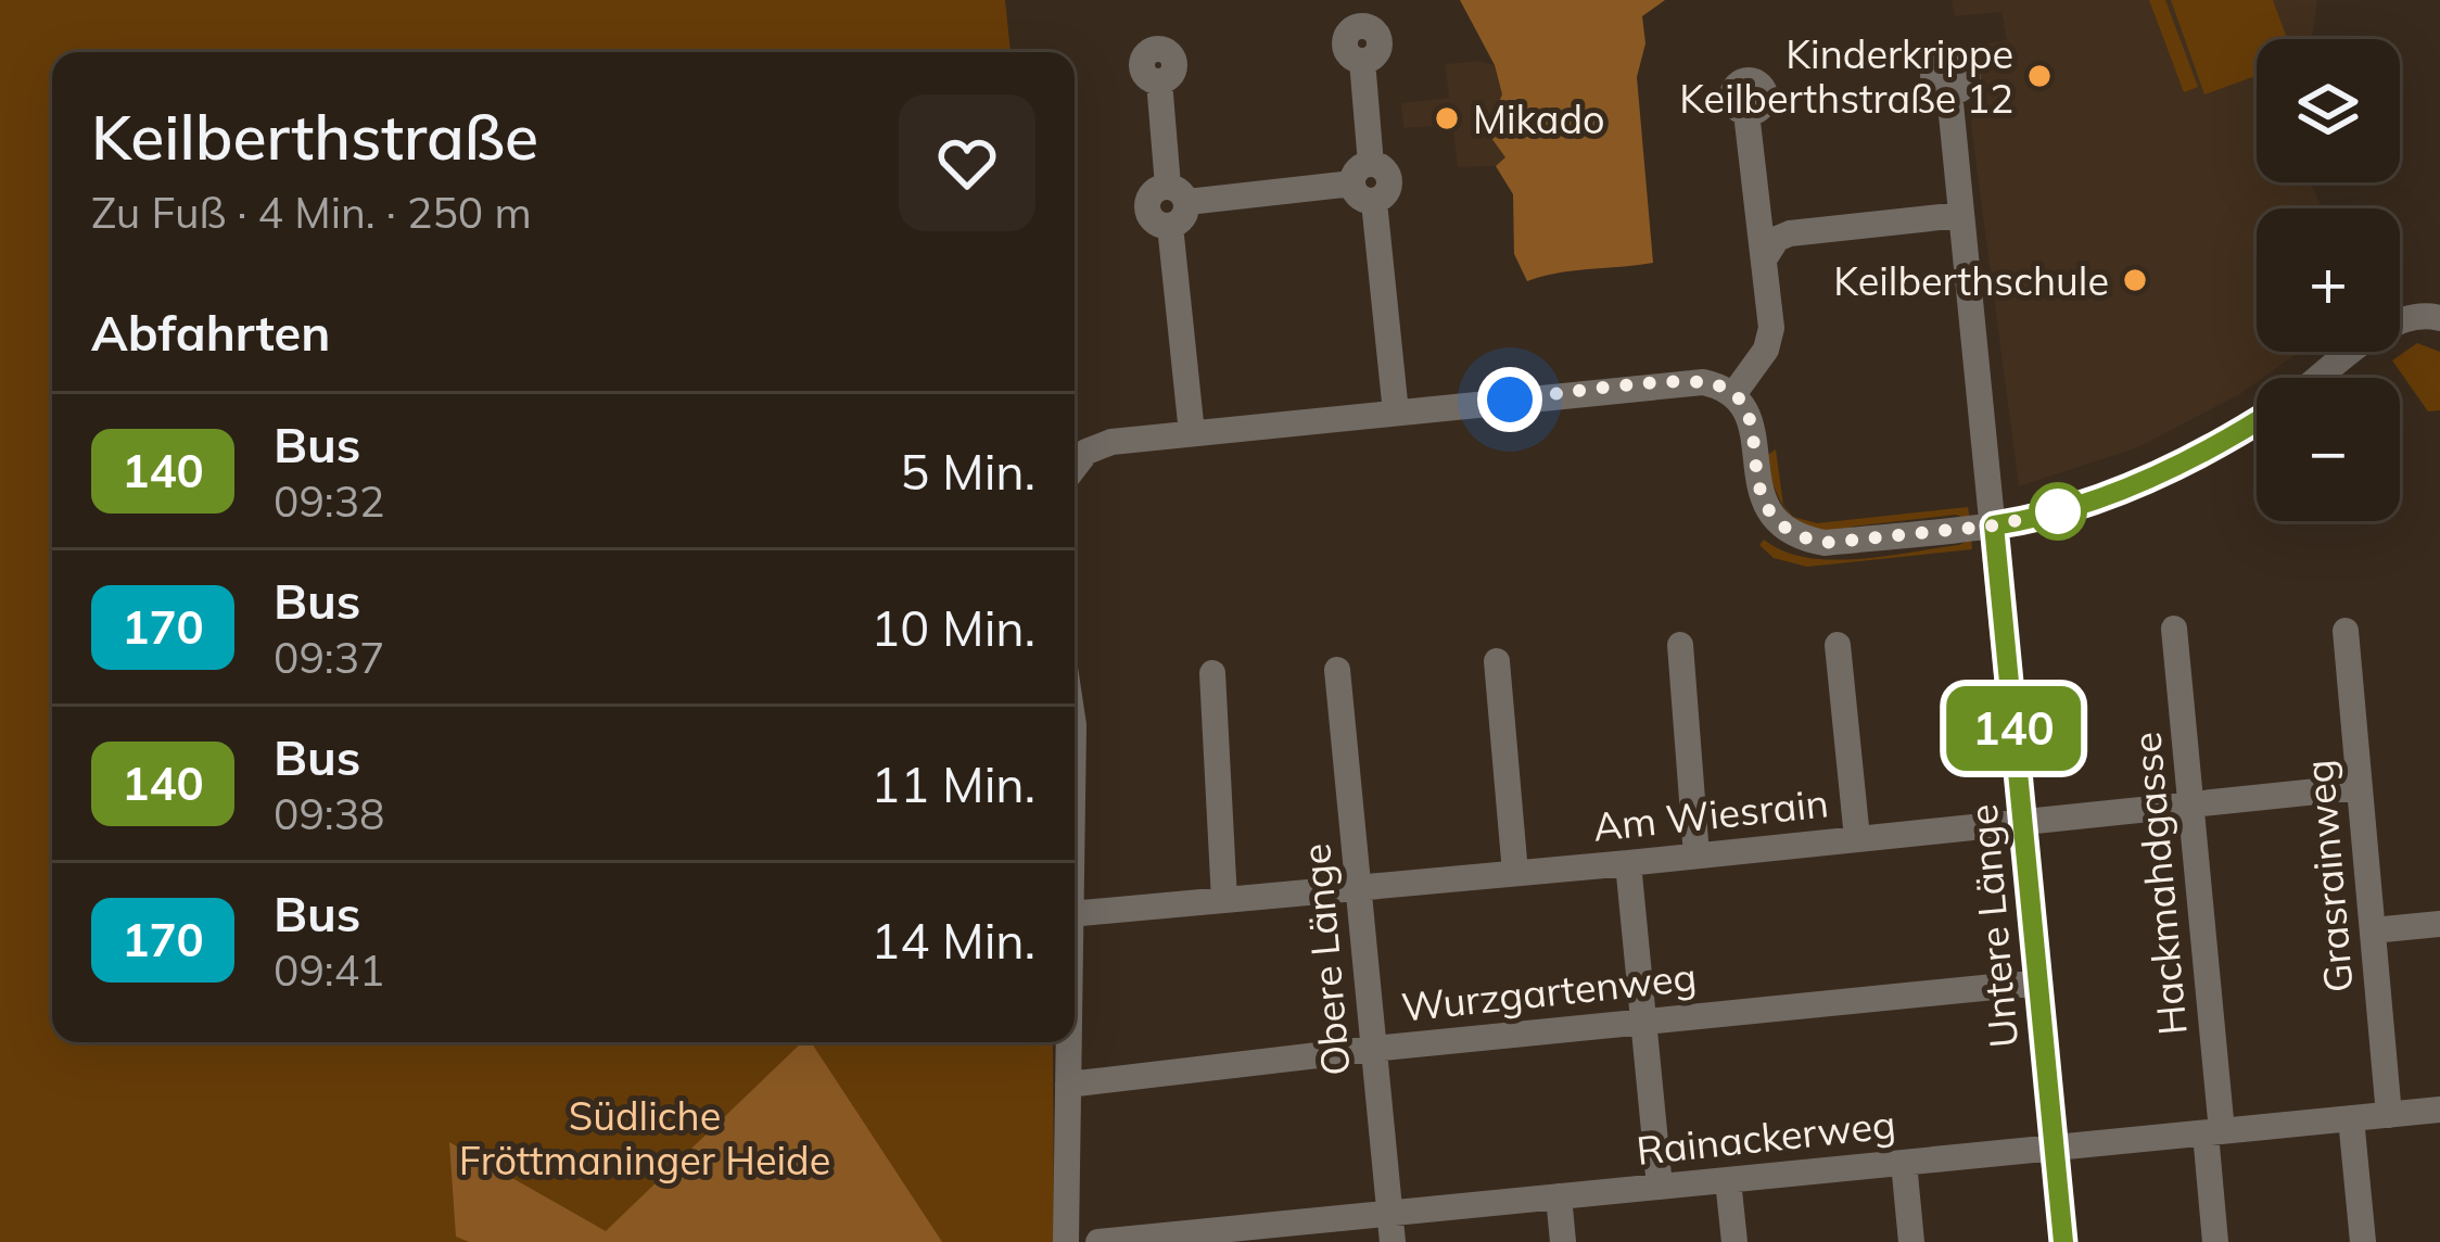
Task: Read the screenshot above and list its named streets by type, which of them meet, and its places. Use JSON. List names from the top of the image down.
{
  "streets": {
    "street": [
      "Am Wiesrain",
      "Grasrainweg",
      "Hackmahdgasse",
      "Untere Länge",
      "Obere Länge",
      "Wurzgartenweg",
      "Rainackerweg"
    ]
  },
  "crossings": [
    ["Am Wiesrain", "Grasrainweg"],
    ["Am Wiesrain", "Hackmahdgasse"],
    ["Am Wiesrain", "Untere Länge"],
    ["Am Wiesrain", "Obere Länge"],
    ["Grasrainweg", "Rainackerweg"],
    ["Hackmahdgasse", "Rainackerweg"],
    ["Untere Länge", "Wurzgartenweg"],
    ["Untere Länge", "Rainackerweg"],
    ["Obere Länge", "Wurzgartenweg"],
    ["Obere Länge", "Rainackerweg"]
  ],
  "parks": ["Südliche Fröttmaninger Heide"],
  "places": ["Kinderkrippe Keilberthstraße 12", "Mikado", "Keilberthschule"],
  "lines": ["bus line 140"],
  "page": {
    "on_map": "140",
    "map_buttons": ["+", "−"],
    "heading": [
      ["Keilberthstraße", "Zu Fuß · 4 Min. · 250 m"],
      "Abfahrten"
    ],
    "list": [
      {
        "mark": "140",
        "name": "Bus",
        "note": "09:32",
        "value": "5 Min."
      },
      {
        "mark": "170",
        "name": "Bus",
        "note": "09:37",
        "value": "10 Min."
      },
      {
        "mark": "140",
        "name": "Bus",
        "note": "09:38",
        "value": "11 Min."
      },
      {
        "mark": "170",
        "name": "Bus",
        "note": "09:41",
        "value": "14 Min."
      }
    ]
  }
}
